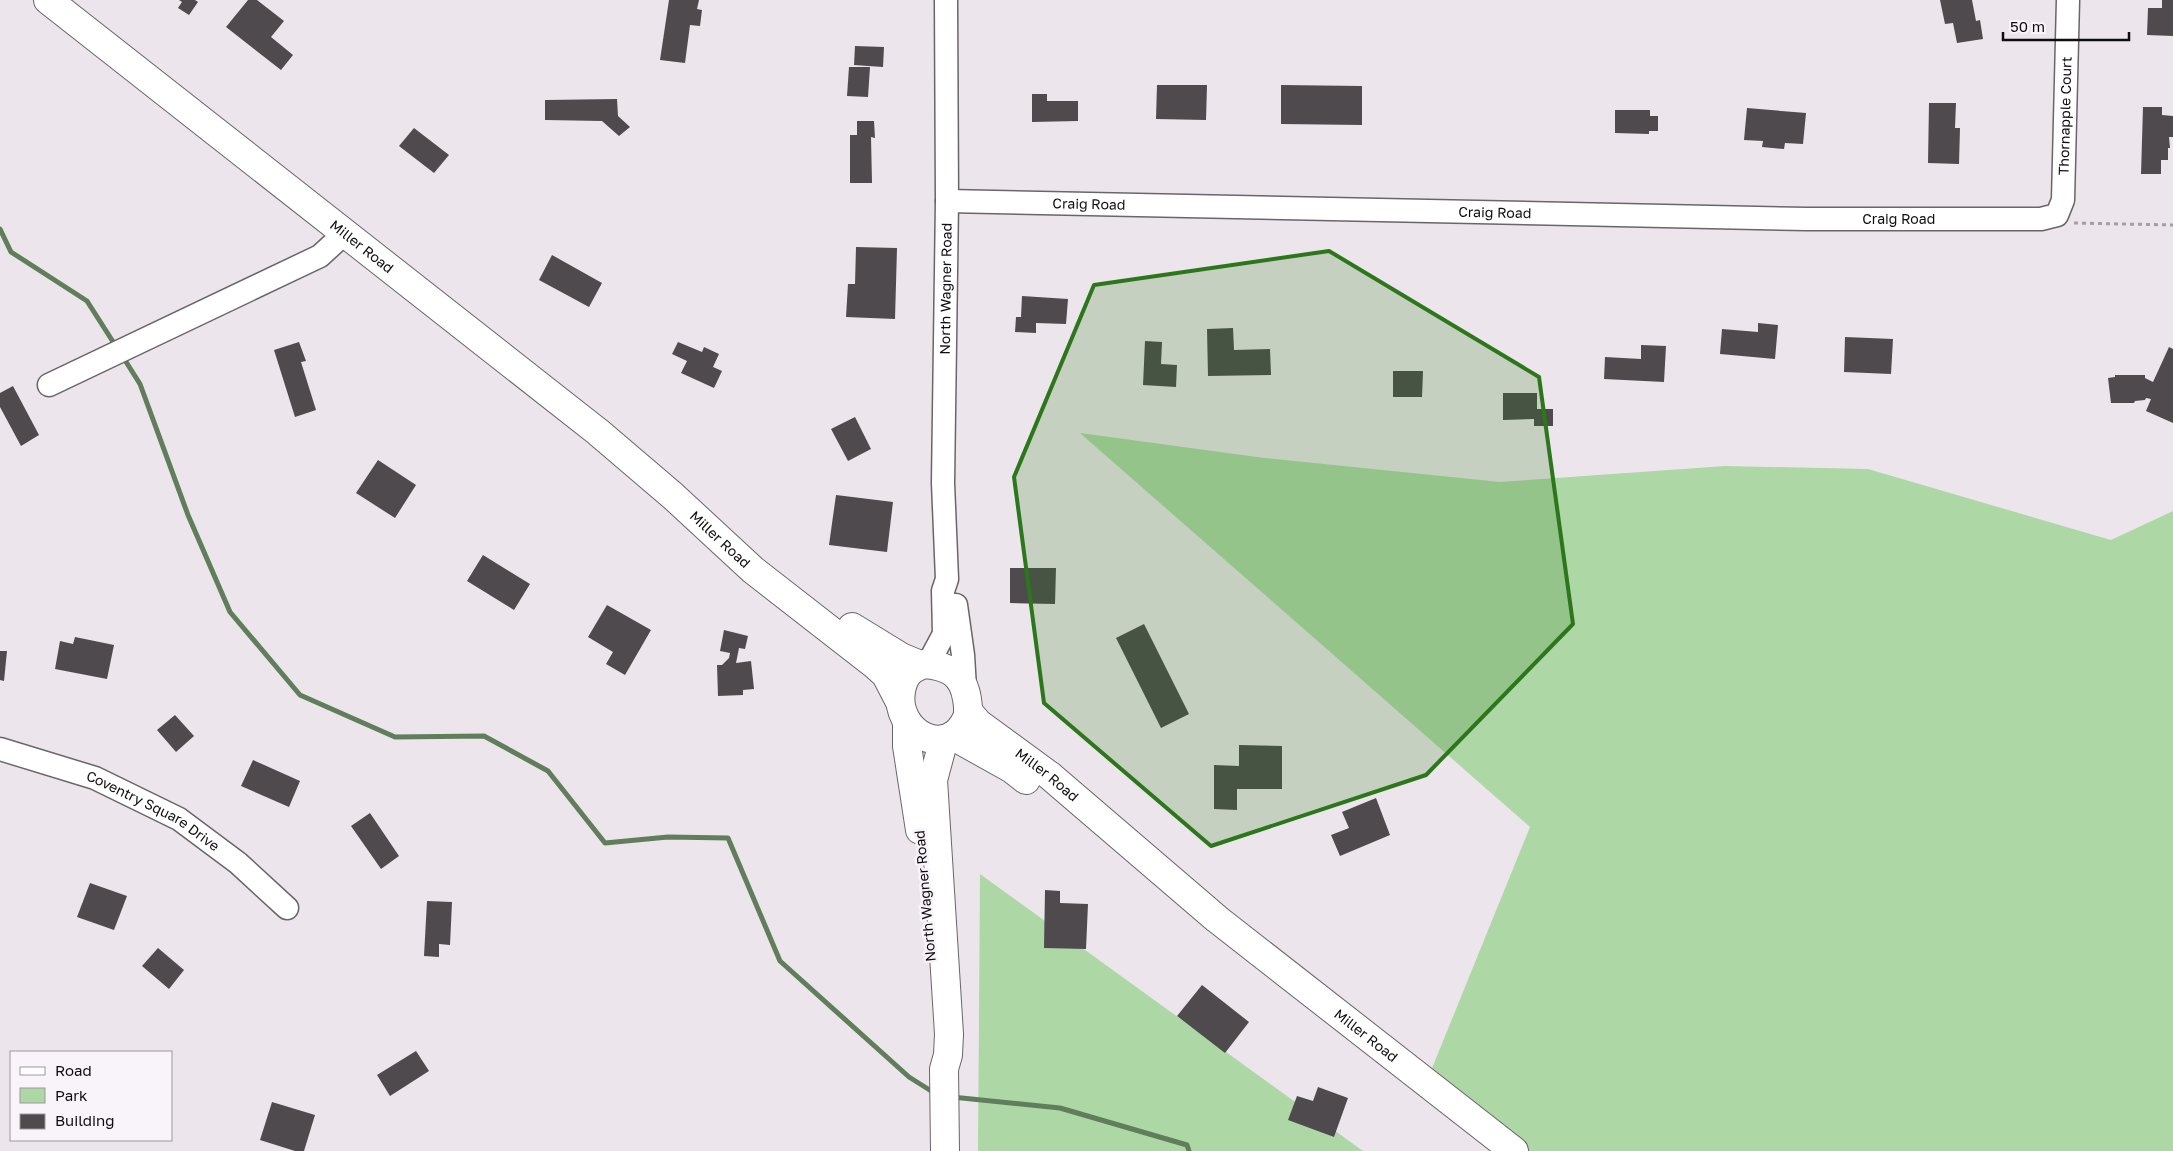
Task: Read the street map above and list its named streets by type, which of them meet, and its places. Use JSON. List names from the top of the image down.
{
  "streets": {
    "main road": ["Miller Road", "North Wagner Road"],
    "street": ["Thornapple Court", "Craig Road", "Coventry Square Drive"]
  },
  "crossings": [
    ["Thornapple Court", "Craig Road"],
    ["Craig Road", "North Wagner Road"],
    ["Miller Road", "North Wagner Road"]
  ],
  "legend": ["Road", "Park", "Building"],
  "scale_bar": "50 m"
}
